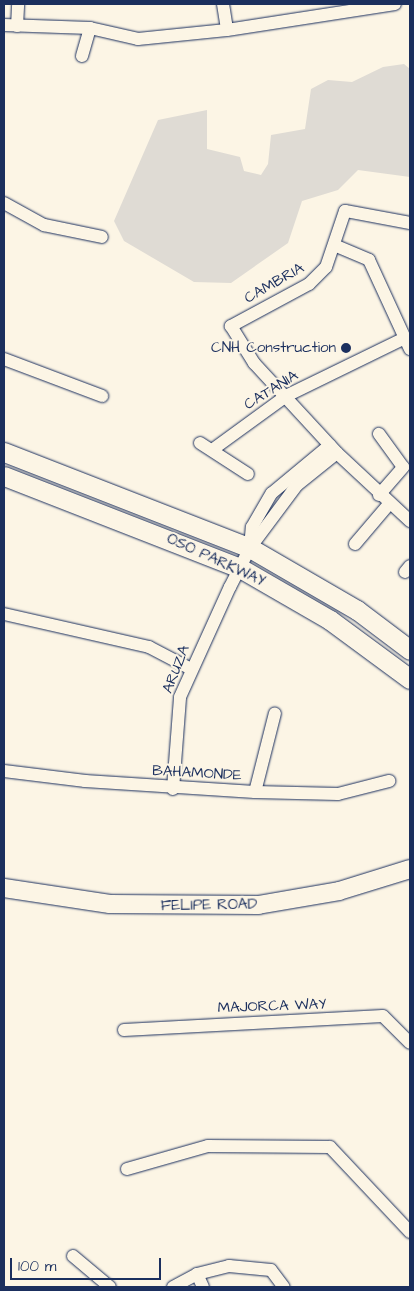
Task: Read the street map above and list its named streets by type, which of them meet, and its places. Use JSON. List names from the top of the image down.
{
  "streets": {
    "main road": ["OSO PARKWAY", "FELIPE ROAD"],
    "street": [
      "CAMBRIA",
      "CATANIA",
      "ARUZA",
      "BAHAMONDE",
      "MAJORCA WAY"
    ]
  },
  "crossings": [
    ["CAMBRIA", "CATANIA"],
    ["OSO PARKWAY", "ARUZA"],
    ["ARUZA", "BAHAMONDE"]
  ],
  "places": ["CNH Construction"],
  "scale_bar": "100 m"
}
